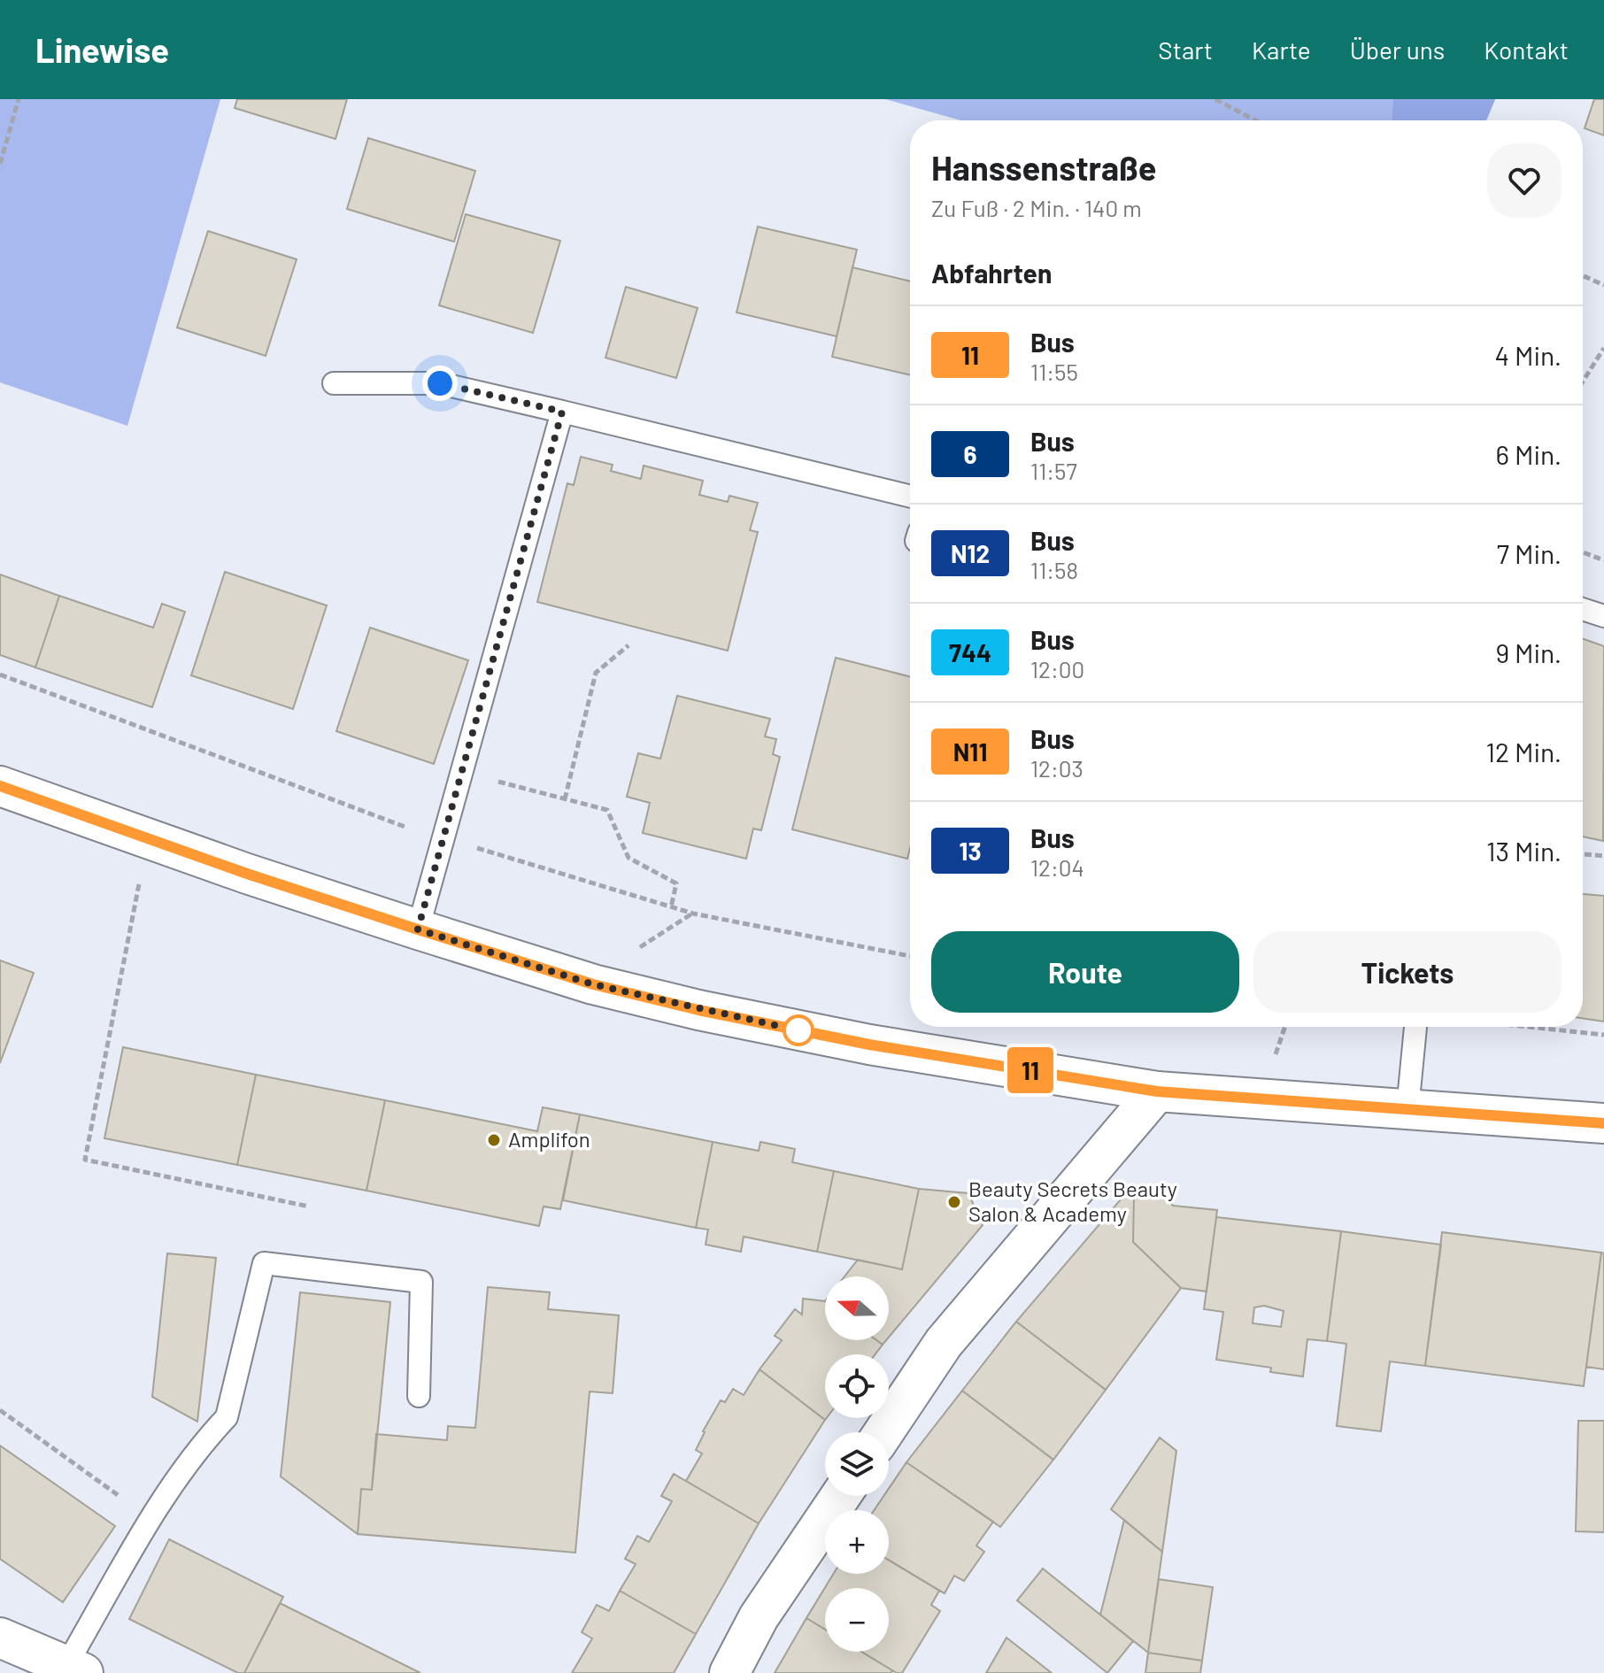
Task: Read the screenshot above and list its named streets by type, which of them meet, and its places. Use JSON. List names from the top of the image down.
{
  "places": ["Amplifon", "Beauty Secrets Beauty Salon & Academy"],
  "lines": ["bus line 11"],
  "north": "left",
  "page": {
    "header": "Linewise",
    "nav": [
      "Start",
      "Karte",
      "Über uns",
      "Kontakt"
    ],
    "on_map": "11",
    "heading": [
      ["Hanssenstraße", "Zu Fuß · 2 Min. · 140 m"],
      "Abfahrten"
    ],
    "list": [
      {
        "mark": "11",
        "name": "Bus",
        "note": "11:55",
        "value": "4 Min."
      },
      {
        "mark": "6",
        "name": "Bus",
        "note": "11:57",
        "value": "6 Min."
      },
      {
        "mark": "N12",
        "name": "Bus",
        "note": "11:58",
        "value": "7 Min."
      },
      {
        "mark": "744",
        "name": "Bus",
        "note": "12:00",
        "value": "9 Min."
      },
      {
        "mark": "N11",
        "name": "Bus",
        "note": "12:03",
        "value": "12 Min."
      },
      {
        "mark": "13",
        "name": "Bus",
        "note": "12:04",
        "value": "13 Min."
      }
    ],
    "buttons": ["Route", "Tickets"],
    "map_buttons": ["+", "−"]
  }
}
